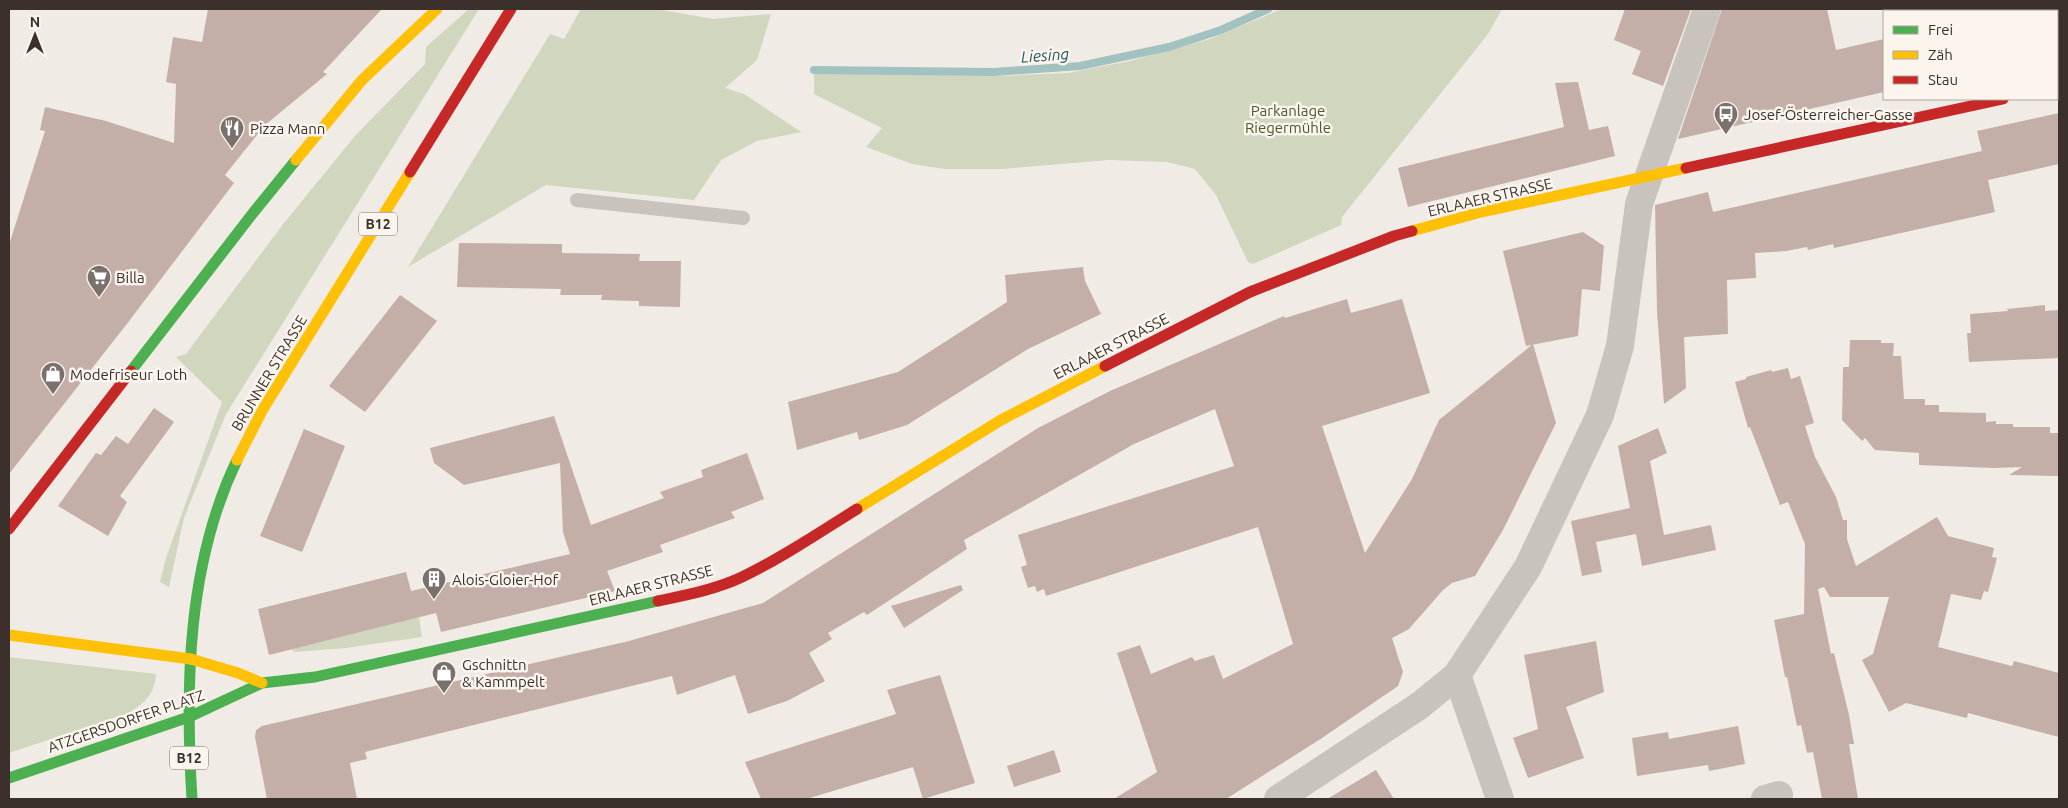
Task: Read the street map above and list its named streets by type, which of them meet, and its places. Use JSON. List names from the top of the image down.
{
  "streets": {
    "main road": [
      "ERLAAER STRASSE",
      "B12",
      "BRUNNER STRASSE",
      "ATZGERSDORFER PLATZ"
    ]
  },
  "crossings": [
    ["ERLAAER STRASSE", "ATZGERSDORFER PLATZ"],
    ["BRUNNER STRASSE", "ATZGERSDORFER PLATZ"]
  ],
  "water": ["Liesing"],
  "parks": ["Parkanlage Riegermühle"],
  "places": {
    "bus stop": ["Josef-Österreicher-Gasse"],
    "restaurant": ["Pizza Mann"],
    "supermarket": ["Billa"],
    "shop": ["Modefriseur Loth", "Gschnittn & Kammpelt"],
    "building": ["Alois-Gloier-Hof"]
  },
  "legend": ["Frei", "Zäh", "Stau"],
  "north": "top"
}
